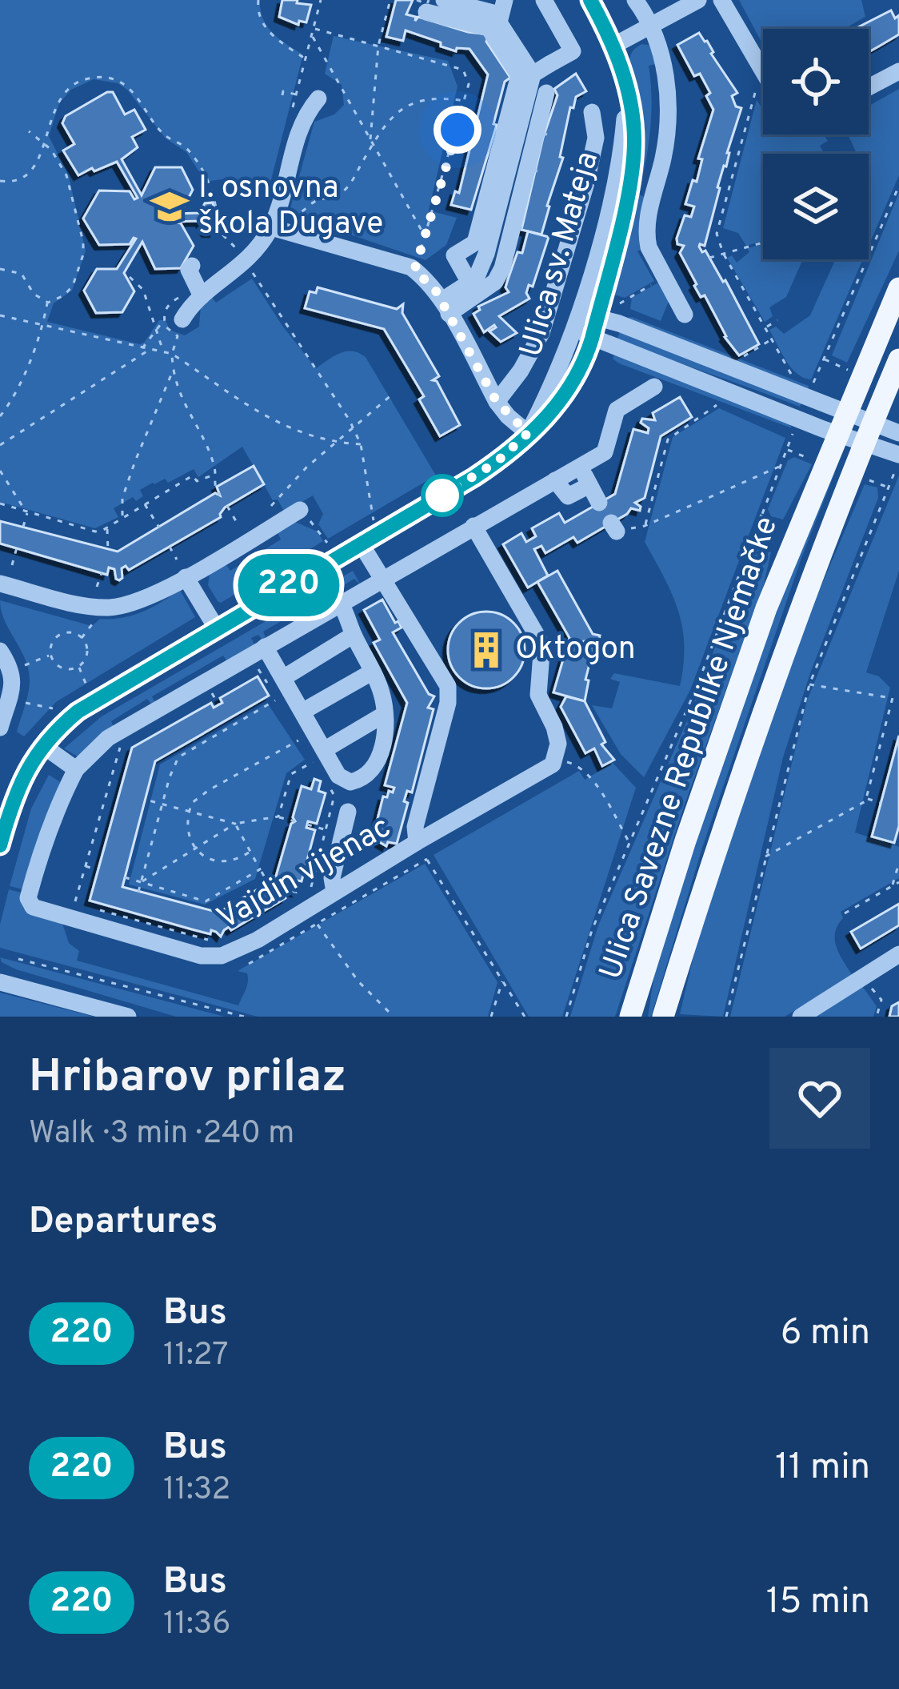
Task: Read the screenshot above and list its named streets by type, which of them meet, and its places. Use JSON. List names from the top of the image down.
{
  "streets": {
    "main road": ["Ulica Savezne Republike Njemačke"],
    "street": ["Ulica sv. Mateja", "Vajdin vijenac"]
  },
  "crossings": [
    ["Ulica sv. Mateja", "Vajdin vijenac"]
  ],
  "places": {
    "school or university": ["I. osnovna škola Dugave"],
    "building": ["Oktogon"]
  },
  "lines": ["bus line 220"],
  "page": {
    "on_map": "220",
    "heading": [
      ["Hribarov prilaz", "Walk · 3 min · 240 m"],
      "Departures"
    ],
    "list": [
      {
        "mark": "220",
        "name": "Bus",
        "note": "11:27",
        "value": "6 min"
      },
      {
        "mark": "220",
        "name": "Bus",
        "note": "11:32",
        "value": "11 min"
      },
      {
        "mark": "220",
        "name": "Bus",
        "note": "11:36",
        "value": "15 min"
      }
    ]
  }
}
